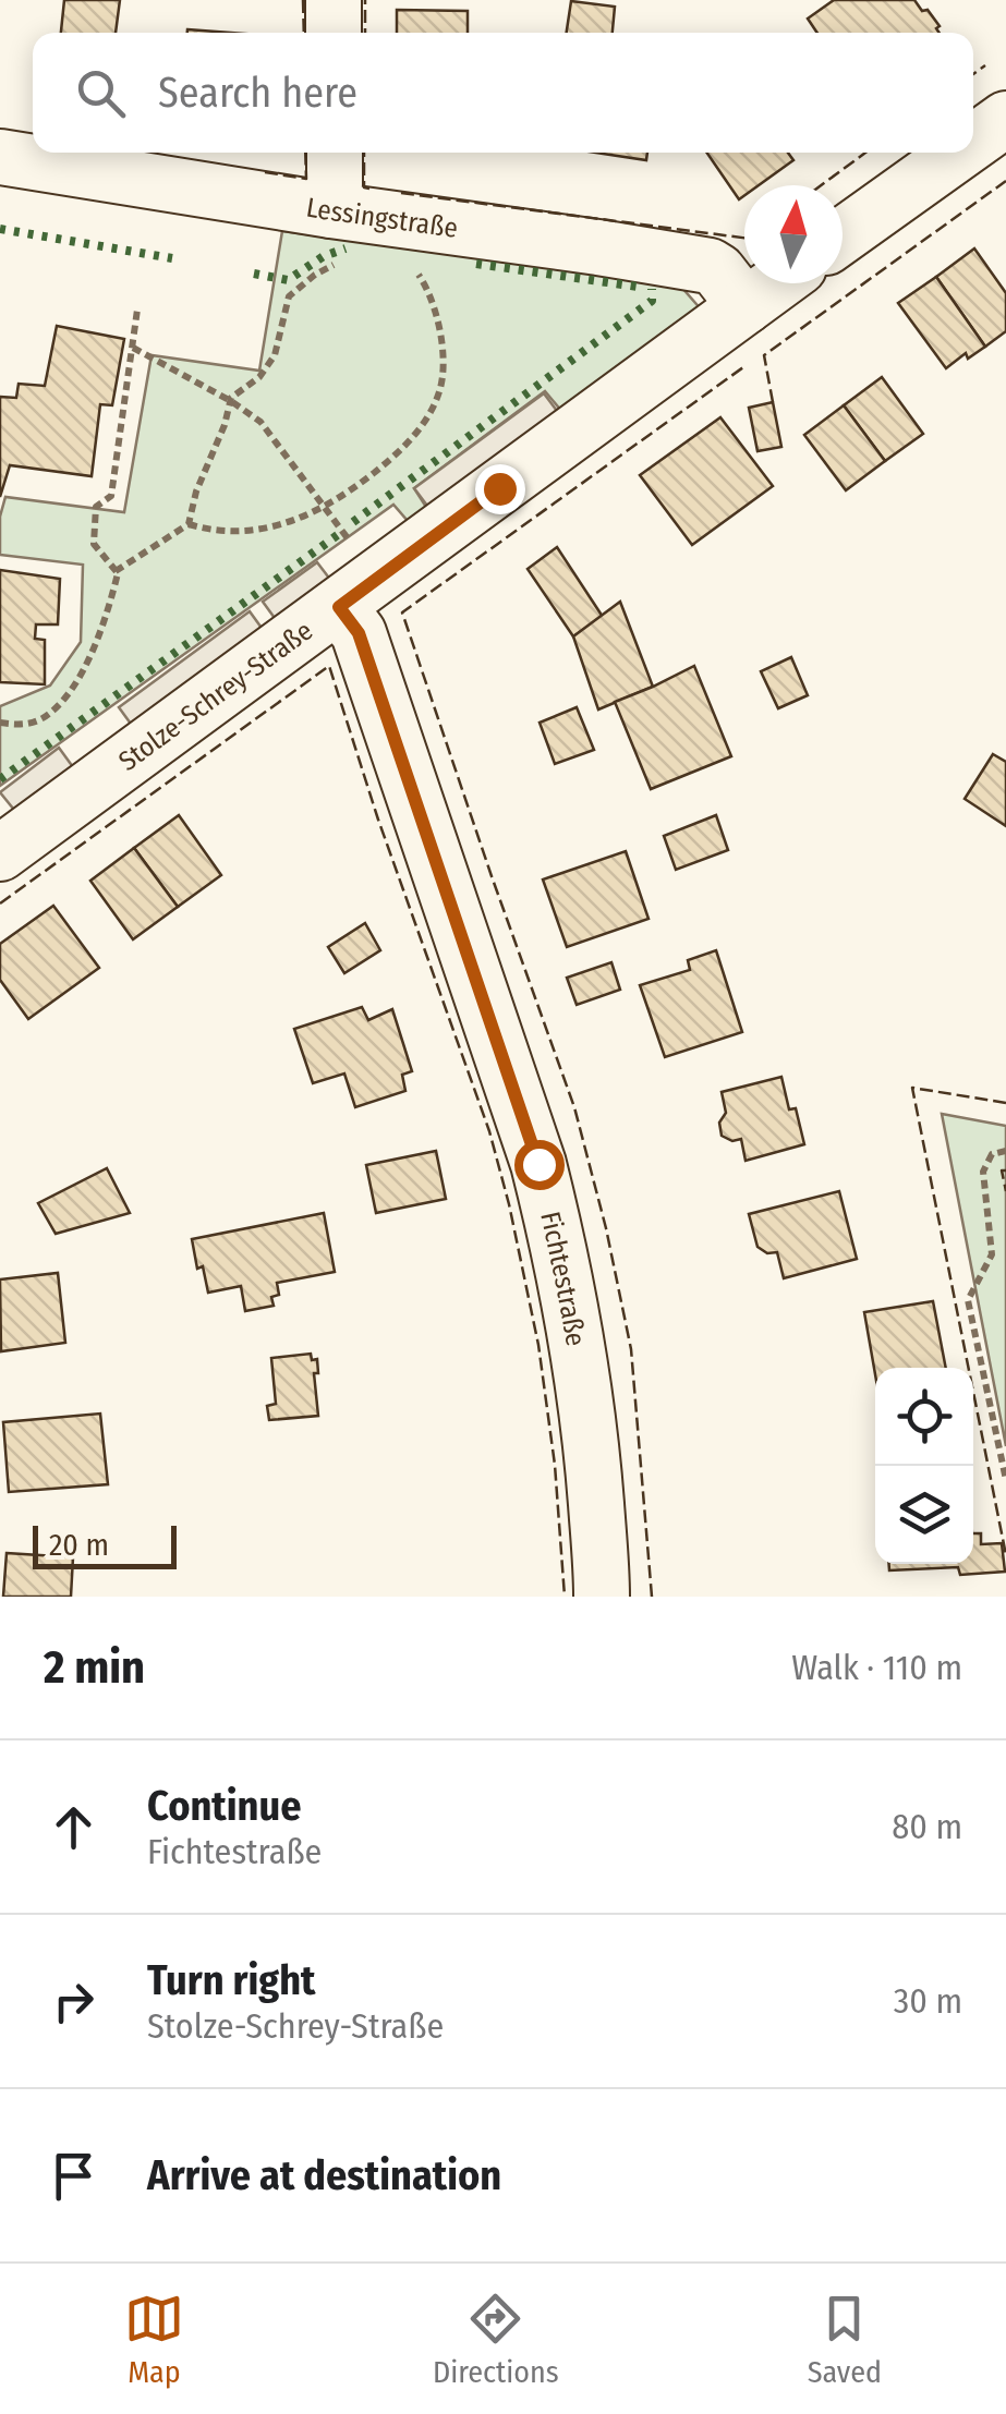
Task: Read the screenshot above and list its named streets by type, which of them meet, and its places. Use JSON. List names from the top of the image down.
{
  "streets": {
    "street": ["Lessingstraße", "Stolze-Schrey-Straße", "Fichtestraße"]
  },
  "crossings": [
    ["Lessingstraße", "Stolze-Schrey-Straße"],
    ["Stolze-Schrey-Straße", "Fichtestraße"]
  ],
  "scale_bar": "20 m",
  "north": "top",
  "page": {
    "search": "Search here",
    "scale": "20 m",
    "heading": ["2 min", "Walk · 110 m"],
    "list": [
      ["Continue", "Fichtestraße", "80 m"],
      ["Turn right", "Stolze-Schrey-Straße", "30 m"],
      "Arrive at destination"
    ],
    "nav": ["Map", "Directions", "Saved"]
  }
}
